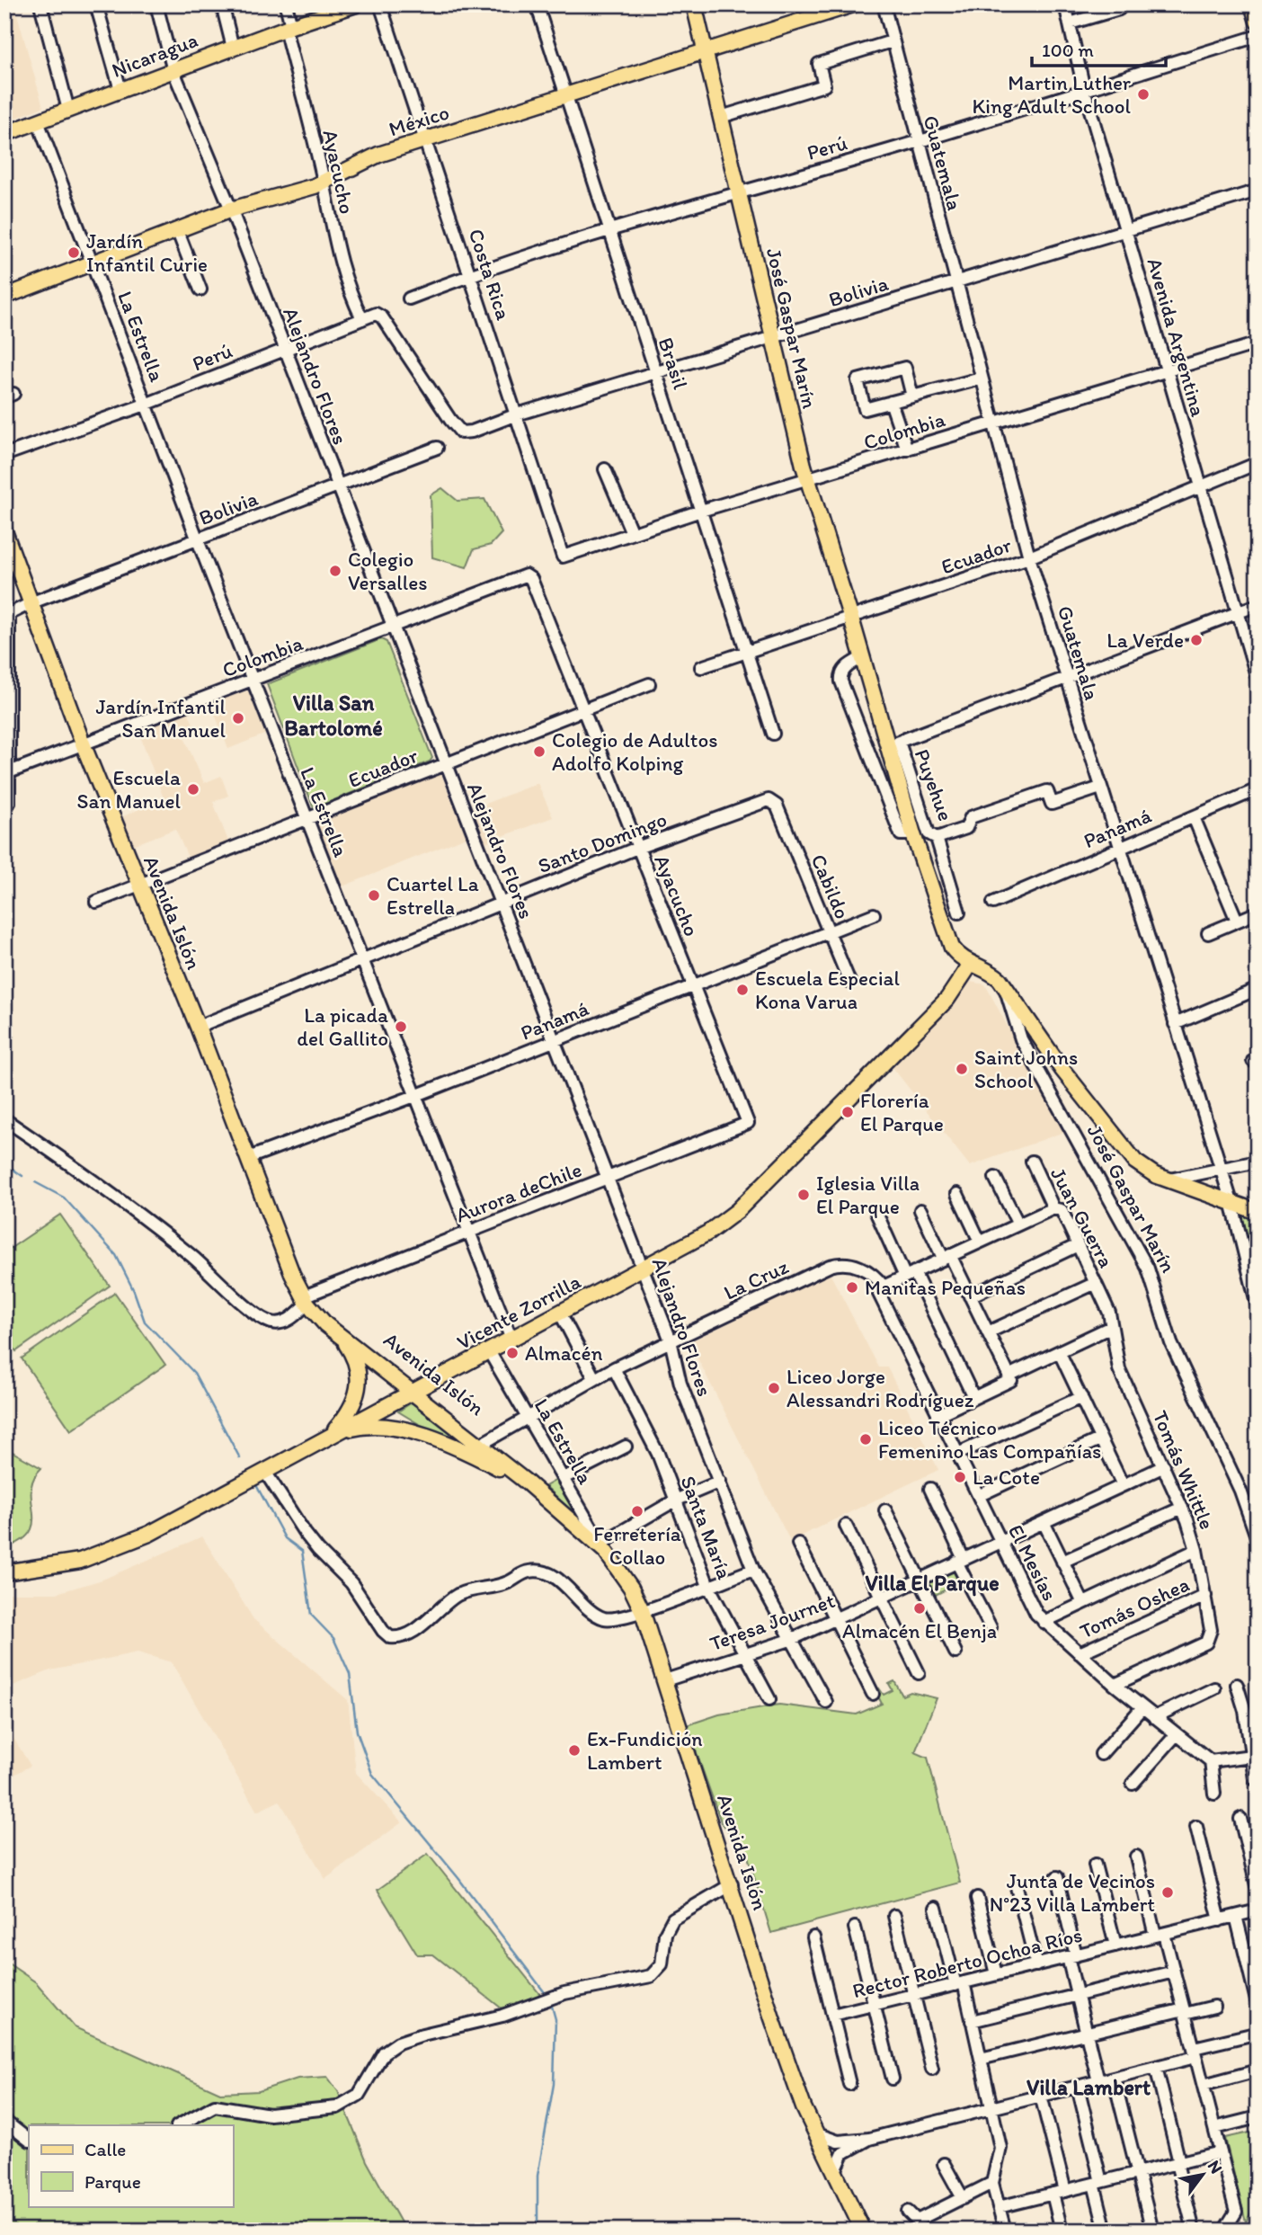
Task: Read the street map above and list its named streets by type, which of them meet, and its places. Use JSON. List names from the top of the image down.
{
  "streets": {
    "main road": [
      "Nicaragua",
      "México",
      "José Gaspar Marín",
      "Avenida Islón",
      "Vicente Zorrilla"
    ],
    "street": [
      "Perú",
      "Guatemala",
      "Ayacucho",
      "Costa Rica",
      "Bolivia",
      "La Estrella",
      "Avenida Argentina",
      "Brasil",
      "Alejandro Flores",
      "Colombia",
      "Ecuador",
      "Puyehue",
      "Panamá",
      "Santo Domingo",
      "Cabildo",
      "Aurora deChile",
      "Juan Guerra",
      "La Cruz",
      "Tomás Whittle",
      "Santa María",
      "El Mesías",
      "Tomás Oshea",
      "Teresa Journet",
      "Rector Roberto Ochoa Ríos"
    ]
  },
  "crossings": [
    ["Nicaragua", "Ayacucho"],
    ["Nicaragua", "La Estrella"],
    ["Nicaragua", "Alejandro Flores"],
    ["México", "Ayacucho"],
    ["México", "Costa Rica"],
    ["México", "José Gaspar Marín"],
    ["México", "La Estrella"],
    ["México", "Brasil"],
    ["México", "Alejandro Flores"],
    ["Perú", "Guatemala"],
    ["Perú", "Ayacucho"],
    ["Perú", "Costa Rica"],
    ["Perú", "Bolivia"],
    ["Perú", "José Gaspar Marín"],
    ["Perú", "La Estrella"],
    ["Perú", "Avenida Argentina"],
    ["Perú", "Brasil"],
    ["Perú", "Alejandro Flores"],
    ["Guatemala", "Bolivia"],
    ["Guatemala", "Colombia"],
    ["Guatemala", "Ecuador"],
    ["Guatemala", "Puyehue"],
    ["Guatemala", "Panamá"],
    ["Ayacucho", "Bolivia"],
    ["Ayacucho", "Colombia"],
    ["Ayacucho", "Ecuador"],
    ["Ayacucho", "Panamá"],
    ["Ayacucho", "Santo Domingo"],
    ["Ayacucho", "Aurora deChile"],
    ["Costa Rica", "Bolivia"],
    ["Costa Rica", "Colombia"],
    ["Bolivia", "José Gaspar Marín"],
    ["Bolivia", "La Estrella"],
    ["Bolivia", "Avenida Argentina"],
    ["Bolivia", "Brasil"],
    ["Bolivia", "Alejandro Flores"],
    ["Bolivia", "Colombia"],
    ["Bolivia", "Avenida Islón"],
    ["José Gaspar Marín", "Colombia"],
    ["José Gaspar Marín", "Ecuador"],
    ["José Gaspar Marín", "Puyehue"],
    ["José Gaspar Marín", "Vicente Zorrilla"],
    ["La Estrella", "Colombia"],
    ["La Estrella", "Ecuador"],
    ["La Estrella", "Panamá"],
    ["La Estrella", "Santo Domingo"],
    ["La Estrella", "Avenida Islón"],
    ["La Estrella", "Aurora deChile"],
    ["La Estrella", "La Cruz"],
    ["La Estrella", "Vicente Zorrilla"],
    ["Avenida Argentina", "Colombia"],
    ["Avenida Argentina", "Ecuador"],
    ["Brasil", "Colombia"],
    ["Brasil", "Ecuador"],
    ["Alejandro Flores", "Colombia"],
    ["Alejandro Flores", "Ecuador"],
    ["Alejandro Flores", "Panamá"],
    ["Alejandro Flores", "Santo Domingo"],
    ["Alejandro Flores", "Aurora deChile"],
    ["Alejandro Flores", "La Cruz"],
    ["Alejandro Flores", "Vicente Zorrilla"],
    ["Alejandro Flores", "Teresa Journet"],
    ["Colombia", "Avenida Islón"],
    ["Ecuador", "Avenida Islón"],
    ["Panamá", "Cabildo"],
    ["Panamá", "Avenida Islón"],
    ["Santo Domingo", "Cabildo"],
    ["Santo Domingo", "Avenida Islón"],
    ["Avenida Islón", "Aurora deChile"],
    ["Avenida Islón", "La Cruz"],
    ["Avenida Islón", "Vicente Zorrilla"],
    ["Avenida Islón", "Teresa Journet"],
    ["Juan Guerra", "Tomás Whittle"],
    ["La Cruz", "Santa María"],
    ["La Cruz", "El Mesías"],
    ["Tomás Whittle", "El Mesías"],
    ["Tomás Whittle", "Tomás Oshea"],
    ["Tomás Whittle", "Teresa Journet"],
    ["Santa María", "Teresa Journet"],
    ["El Mesías", "Tomás Oshea"],
    ["El Mesías", "Teresa Journet"]
  ],
  "districts": ["Villa San Bartolomé", "Villa El Parque", "Villa Lambert"],
  "places": [
    "Martin Luther King Adult School",
    "Jardín Infantil Curie",
    "Colegio Versalles",
    "La Verde",
    "Jardín Infantil San Manuel",
    "Colegio de Adultos Adolfo Kolping",
    "Escuela San Manuel",
    "Cuartel La Estrella",
    "Escuela Especial Kona Varua",
    "La picada del Gallito",
    "Saint Johns School",
    "Florería El Parque",
    "Iglesia Villa El Parque",
    "Manitas Pequeñas",
    "Almacén",
    "Liceo Jorge Alessandri Rodríguez",
    "Liceo Técnico Femenino Las Compañías",
    "La Cote",
    "Ferretería Collao",
    "Almacén El Benja",
    "Ex-Fundición Lambert",
    "Junta de Vecinos N°23 Villa Lambert"
  ],
  "legend": ["Calle", "Parque"],
  "scale_bar": "100 m",
  "north": "top right"
}
